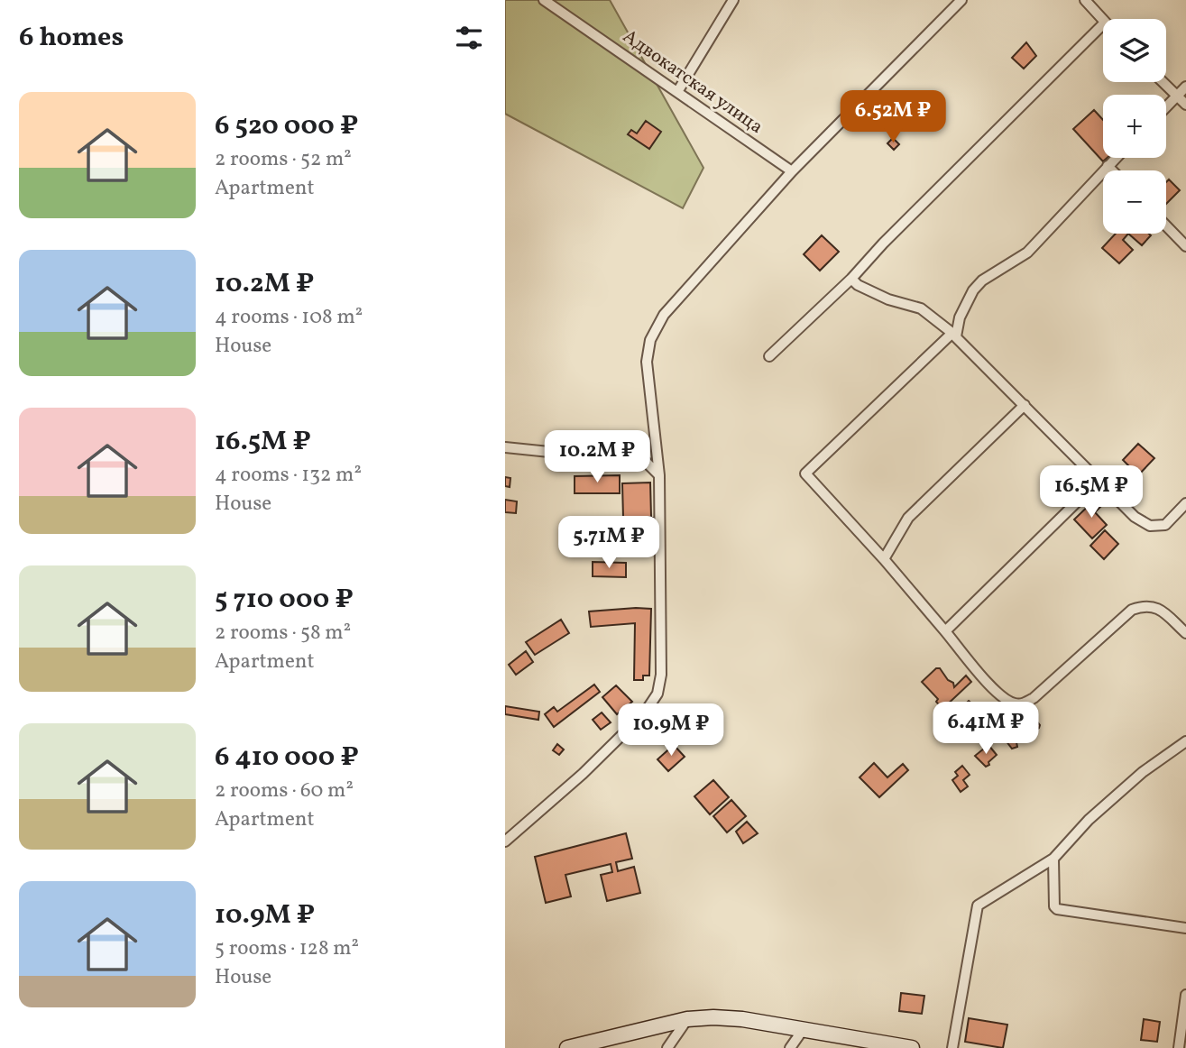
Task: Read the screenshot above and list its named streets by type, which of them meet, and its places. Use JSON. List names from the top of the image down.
{
  "streets": {
    "street": ["Адвокатская улица"]
  },
  "page": {
    "heading": "6 homes",
    "map_buttons": ["+", "−"],
    "list": [
      {
        "name": "6 520 000 ₽",
        "note": "2 rooms · 52 m² · Apartment"
      },
      {
        "name": "10.2M ₽",
        "note": "4 rooms · 108 m² · House"
      },
      {
        "name": "16.5M ₽",
        "note": "4 rooms · 132 m² · House"
      },
      {
        "name": "5 710 000 ₽",
        "note": "2 rooms · 58 m² · Apartment"
      },
      {
        "name": "6 410 000 ₽",
        "note": "2 rooms · 60 m² · Apartment"
      },
      {
        "name": "10.9M ₽",
        "note": "5 rooms · 128 m² · House"
      }
    ],
    "price": [
      "6.52M ₽",
      "10.2M ₽",
      "16.5M ₽",
      "5.71M ₽",
      "6.41M ₽",
      "10.9M ₽"
    ]
  }
}
